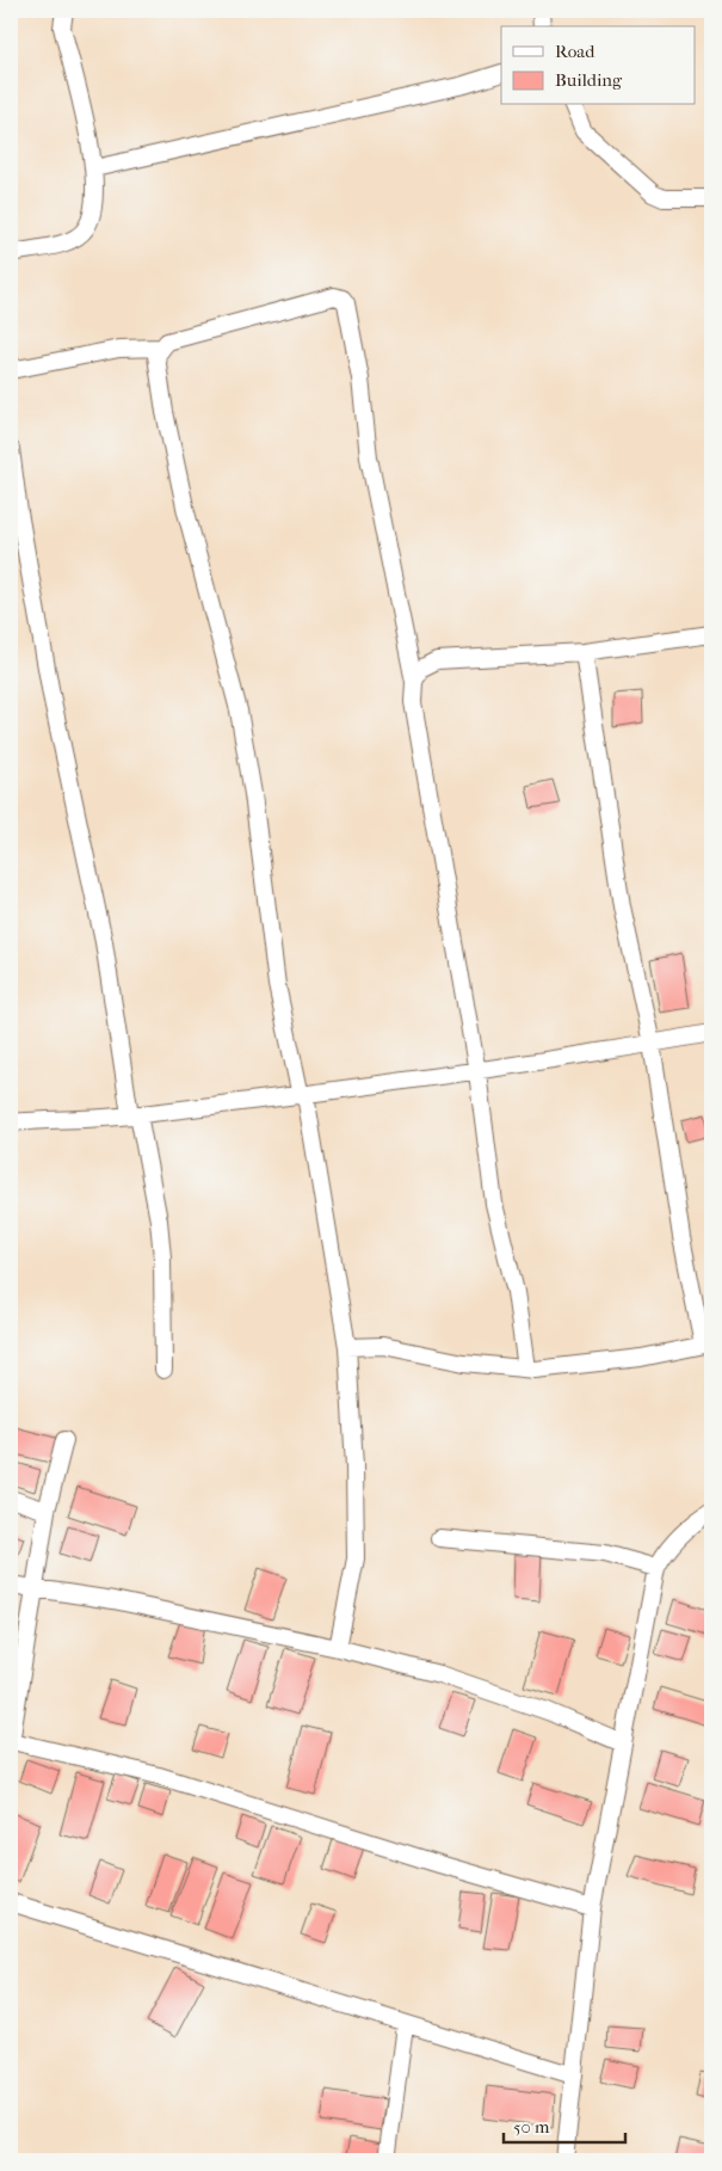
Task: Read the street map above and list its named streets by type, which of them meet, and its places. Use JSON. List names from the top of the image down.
{
  "legend": ["Road", "Building"],
  "scale_bar": "50 m"
}
